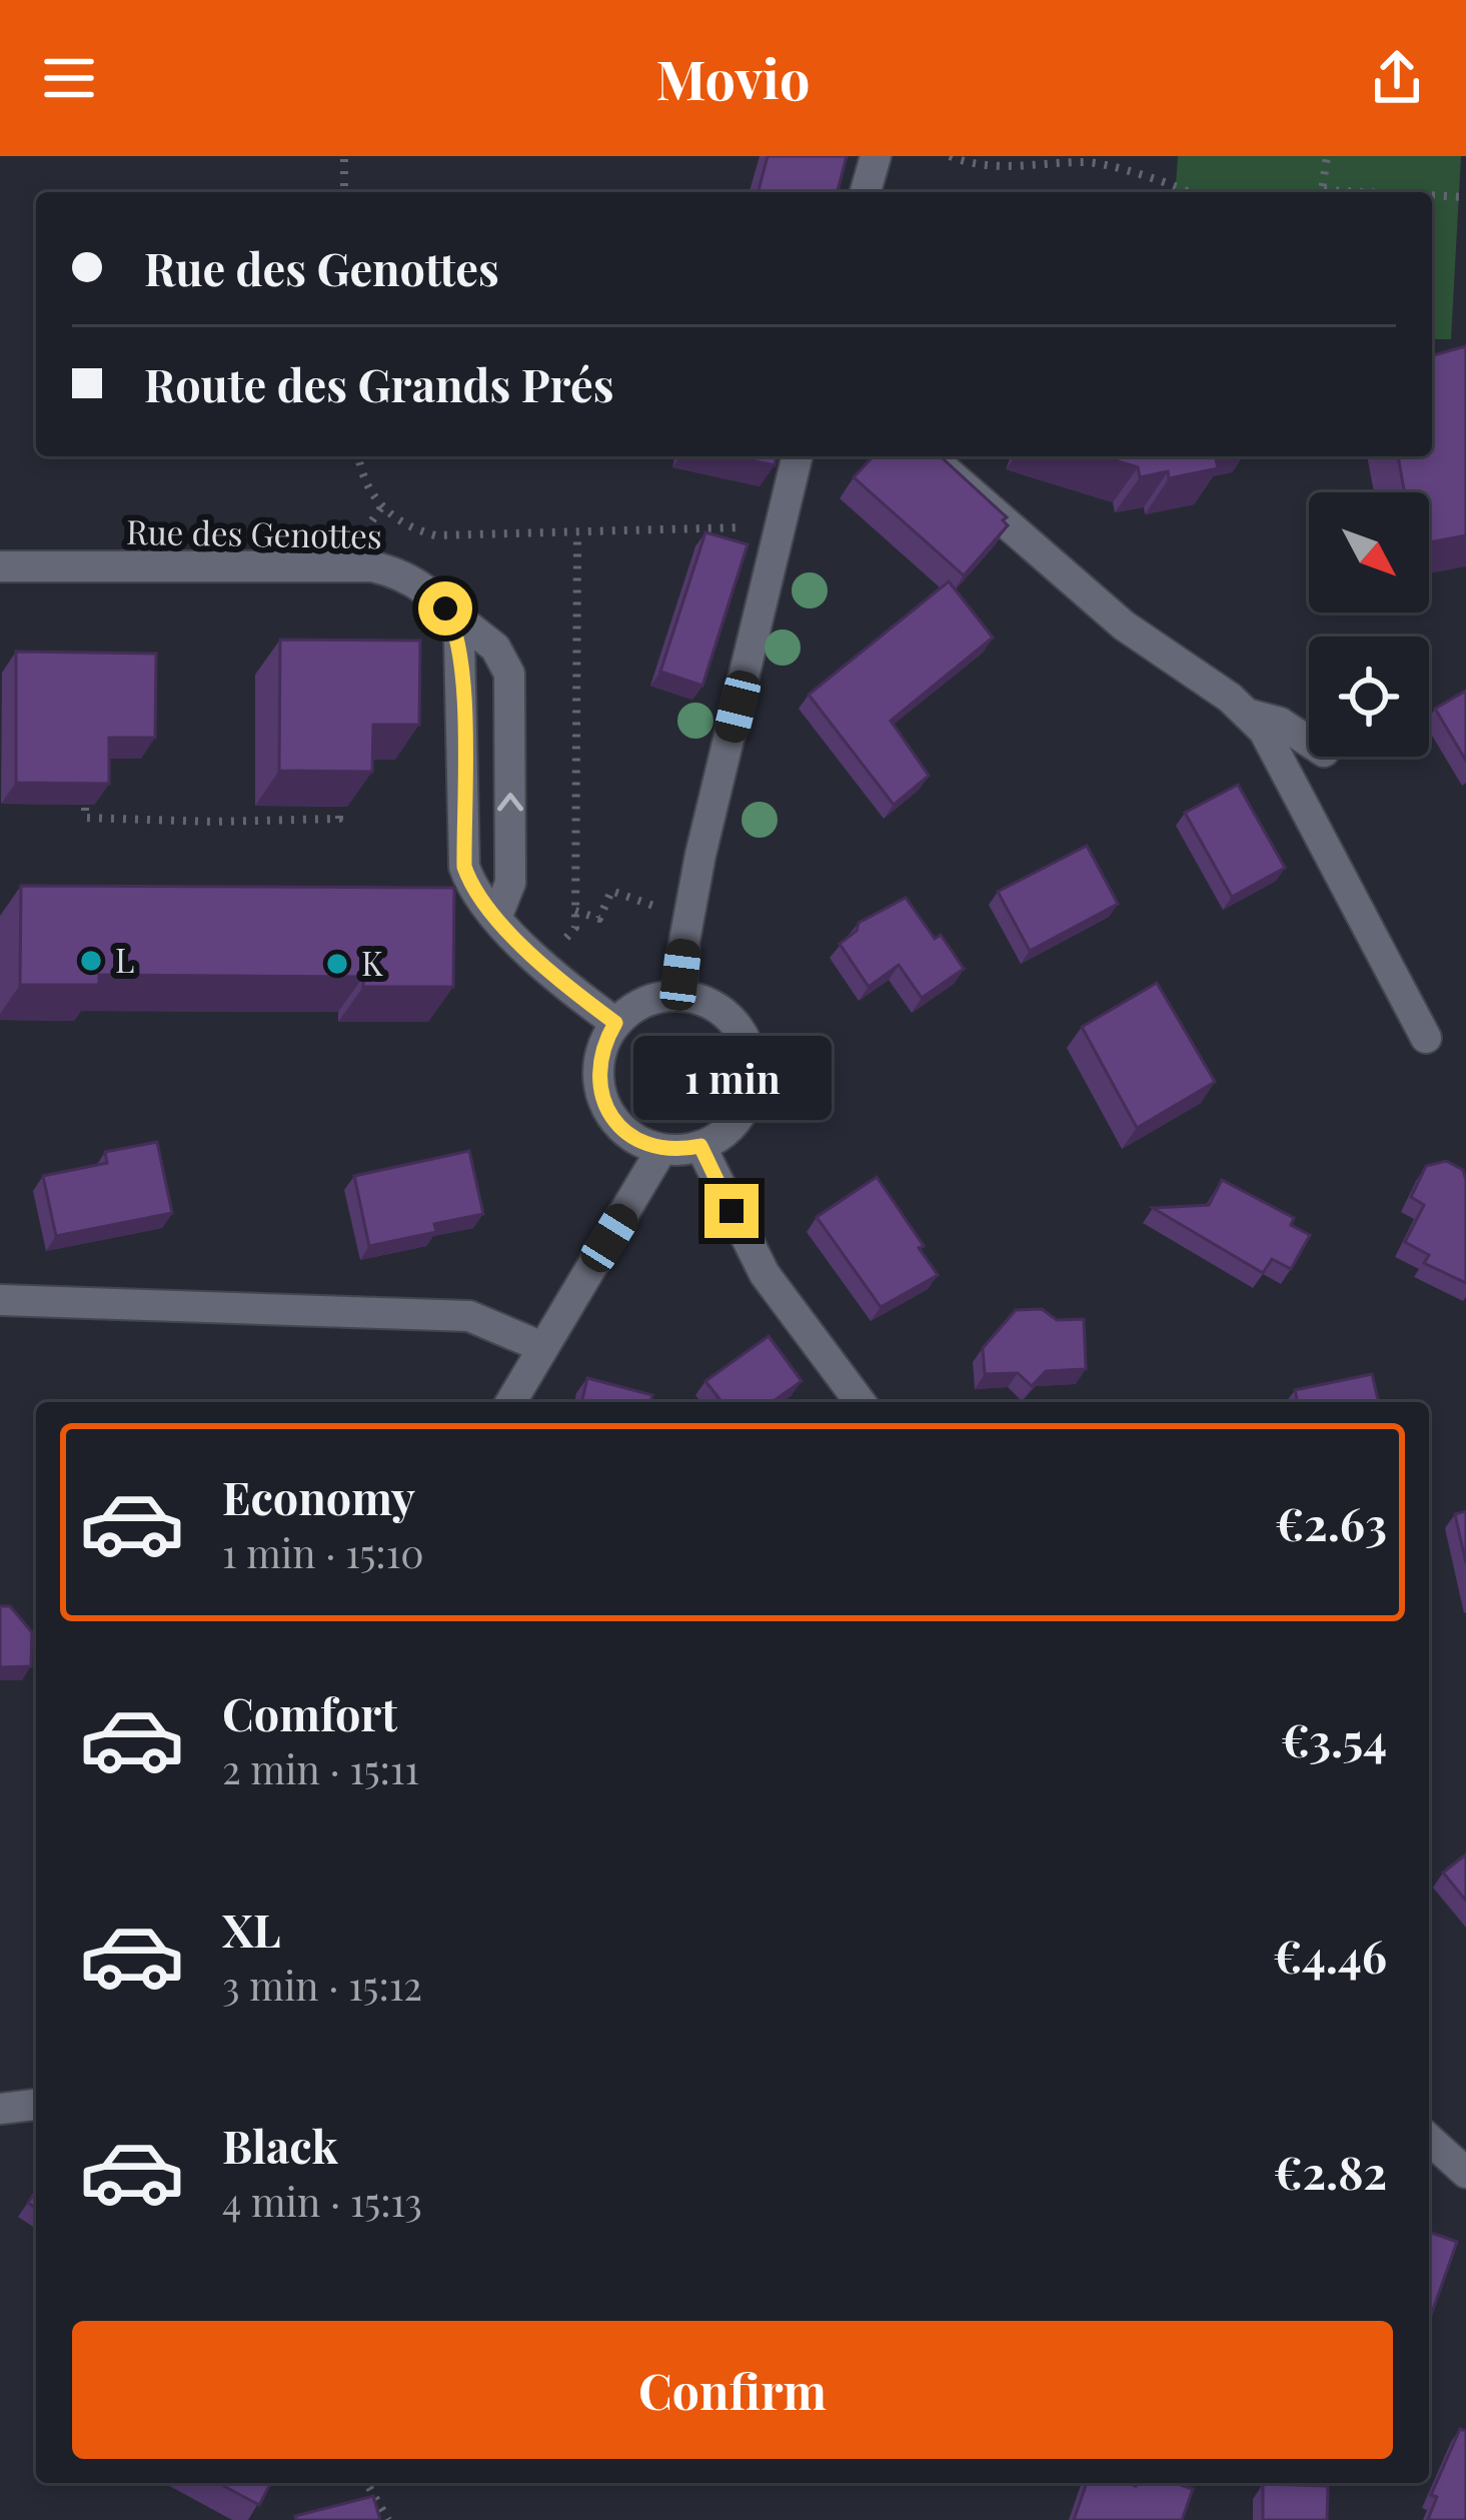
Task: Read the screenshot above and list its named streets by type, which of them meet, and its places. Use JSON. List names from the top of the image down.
{
  "streets": {
    "street": ["Rue des Genottes"]
  },
  "places": ["L", "K"],
  "north": "bottom right",
  "page": {
    "header": "Movio",
    "banner": ["Rue des Genottes", "Route des Grands Prés"],
    "bubble": "1 min",
    "list": [
      {
        "name": "Economy",
        "note": "1 min · 15:10",
        "value": "€2.63"
      },
      {
        "name": "Comfort",
        "note": "2 min · 15:11",
        "value": "€3.54"
      },
      {
        "name": "XL",
        "note": "3 min · 15:12",
        "value": "€4.46"
      },
      {
        "name": "Black",
        "note": "4 min · 15:13",
        "value": "€2.82"
      }
    ],
    "buttons": "Confirm"
  }
}
